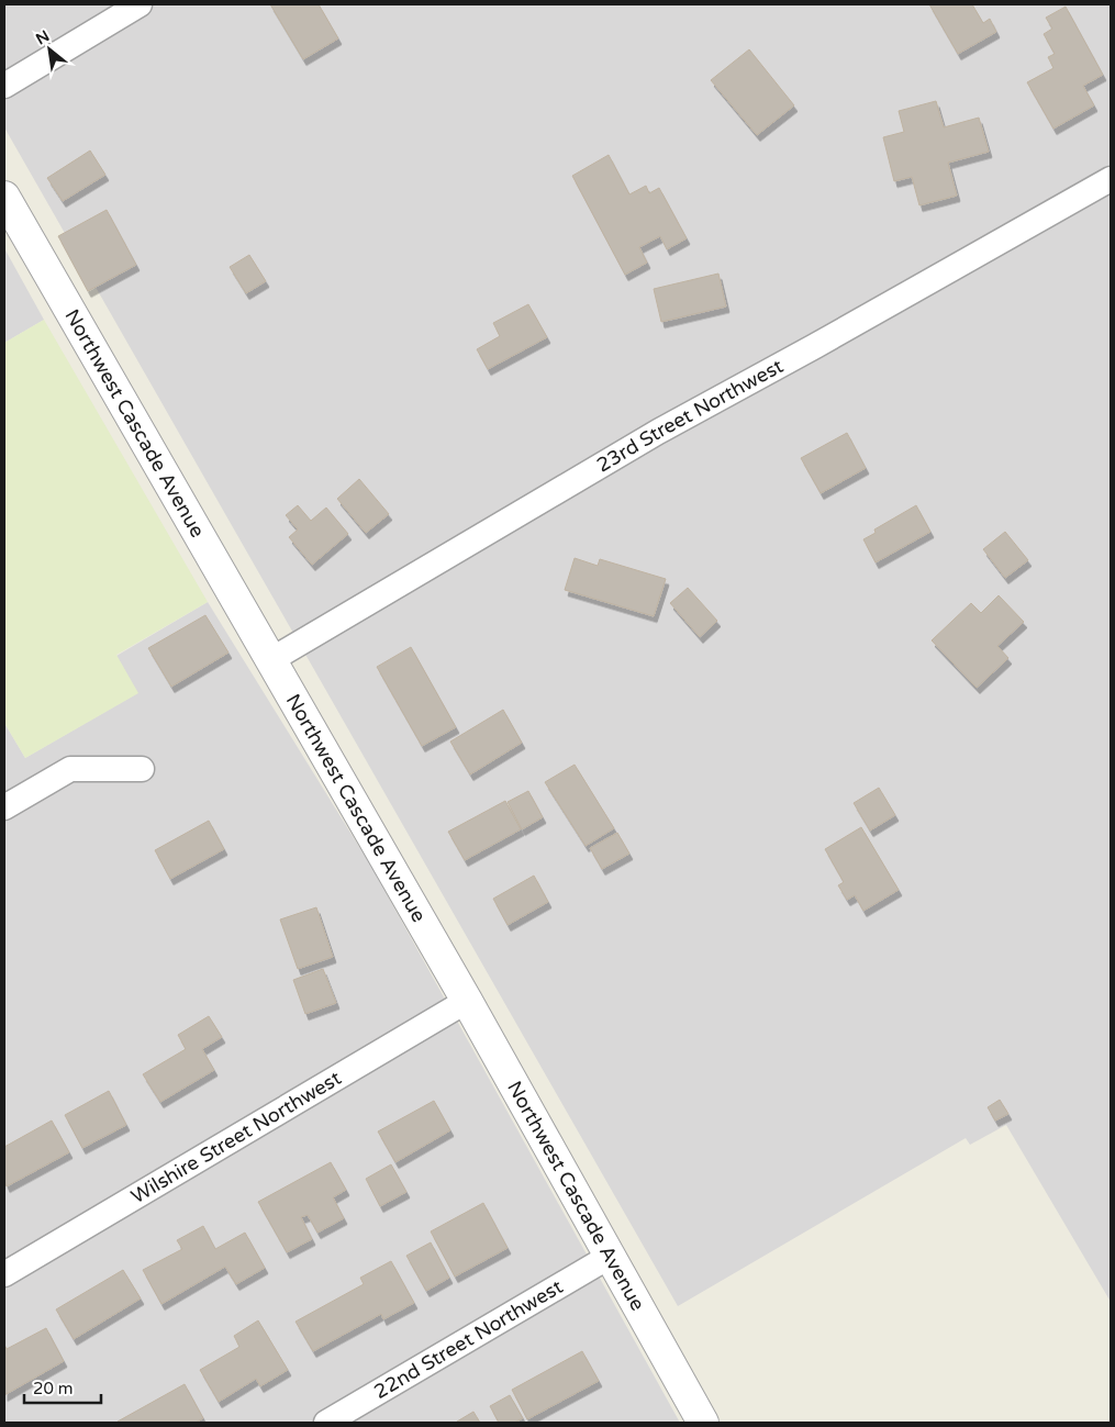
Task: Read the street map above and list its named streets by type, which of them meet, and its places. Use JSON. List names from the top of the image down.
{
  "streets": {
    "street": [
      "23rd Street Northwest",
      "Northwest Cascade Avenue",
      "Wilshire Street Northwest",
      "22nd Street Northwest"
    ]
  },
  "crossings": [
    ["23rd Street Northwest", "Northwest Cascade Avenue"],
    ["Northwest Cascade Avenue", "Wilshire Street Northwest"],
    ["Northwest Cascade Avenue", "22nd Street Northwest"]
  ],
  "scale_bar": "20 m",
  "north": "top left"
}
